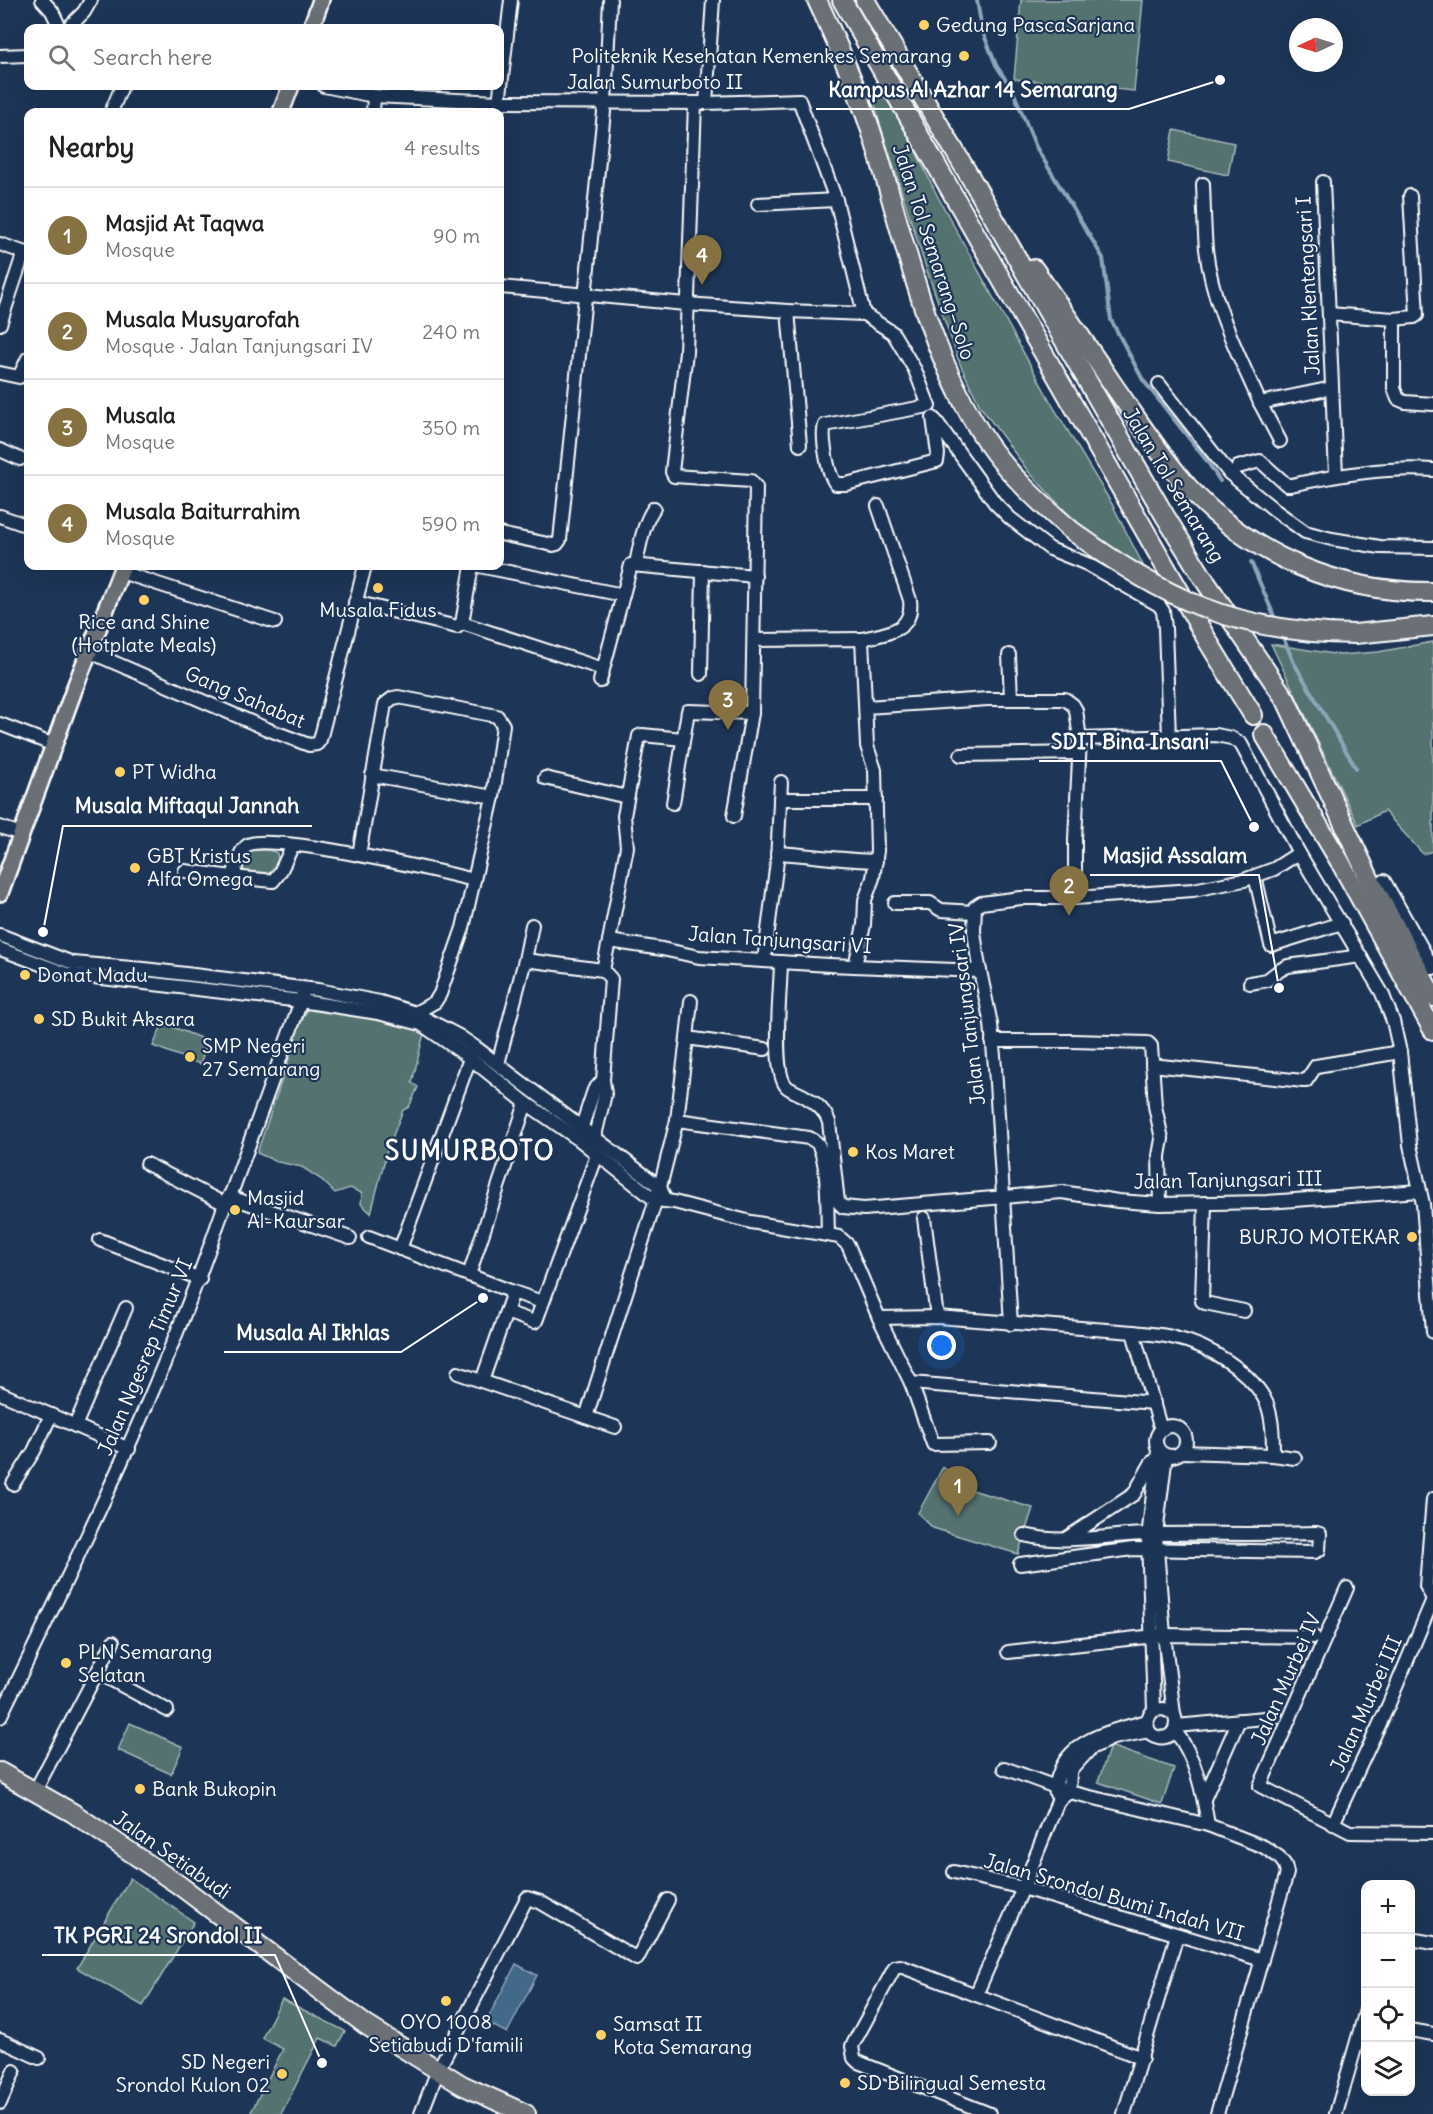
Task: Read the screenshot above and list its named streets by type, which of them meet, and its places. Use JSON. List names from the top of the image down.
{
  "streets": {
    "highway": ["Jalan Tol Semarang–Solo", "Jalan Tol Semarang", "Jalan Setiabudi"],
    "street": [
      "Jalan Sumurboto II",
      "Jalan Klentengsari I",
      "Gang Sahabat",
      "Jalan Tanjungsari VI",
      "Jalan Tanjungsari IV",
      "Jalan Tanjungsari III",
      "Jalan Ngesrep Timur VI",
      "Jalan Murbei IV",
      "Jalan Murbei III",
      "Jalan Srondol Bumi Indah VII"
    ]
  },
  "crossings": [
    ["Jalan Tanjungsari VI", "Jalan Tanjungsari IV"],
    ["Jalan Tanjungsari VI", "Jalan Tanjungsari III"],
    ["Jalan Tanjungsari IV", "Jalan Tanjungsari III"],
    ["Jalan Murbei IV", "Jalan Murbei III"]
  ],
  "districts": ["SUMURBOTO"],
  "places": [
    "Gedung PascaSarjana",
    "Politeknik Kesehatan Kemenkes Semarang",
    "Kampus Al Azhar 14 Semarang",
    "Musala Fidus",
    "Rice and Shine (Hotplate Meals)",
    "PT Widha",
    "SDIT Bina Insani",
    "GBT Kristus Alfa Omega",
    "Musala Miftaqul Jannah",
    "Donat Madu",
    "Masjid Assalam",
    "SD Bukit Aksara",
    "SMP Negeri 27 Semarang",
    "Kos Maret",
    "Masjid Al-Kaursar",
    "BURJO MOTEKAR",
    "Musala Al Ikhlas",
    "PLN Semarang Selatan",
    "Bank Bukopin",
    "OYO 1008 Setiabudi D'famili",
    "Samsat II Kota Semarang",
    "TK PGRI 24 Srondol II",
    "SD Negeri Srondol Kulon 02",
    "SD Bilingual Semesta"
  ],
  "north": "left",
  "page": {
    "search": "Search here",
    "heading": ["Nearby", "4 results"],
    "list": [
      {
        "mark": "1",
        "name": "Masjid At Taqwa",
        "note": "Mosque",
        "value": "90 m"
      },
      {
        "mark": "2",
        "name": "Musala Musyarofah",
        "note": "Mosque · Jalan Tanjungsari IV",
        "value": "240 m"
      },
      {
        "mark": "3",
        "name": "Musala",
        "note": "Mosque",
        "value": "350 m"
      },
      {
        "mark": "4",
        "name": "Musala Baiturrahim",
        "note": "Mosque",
        "value": "590 m"
      }
    ],
    "pins": [
      "4",
      "3",
      "2",
      "1"
    ],
    "map_buttons": ["+", "−"]
  }
}
